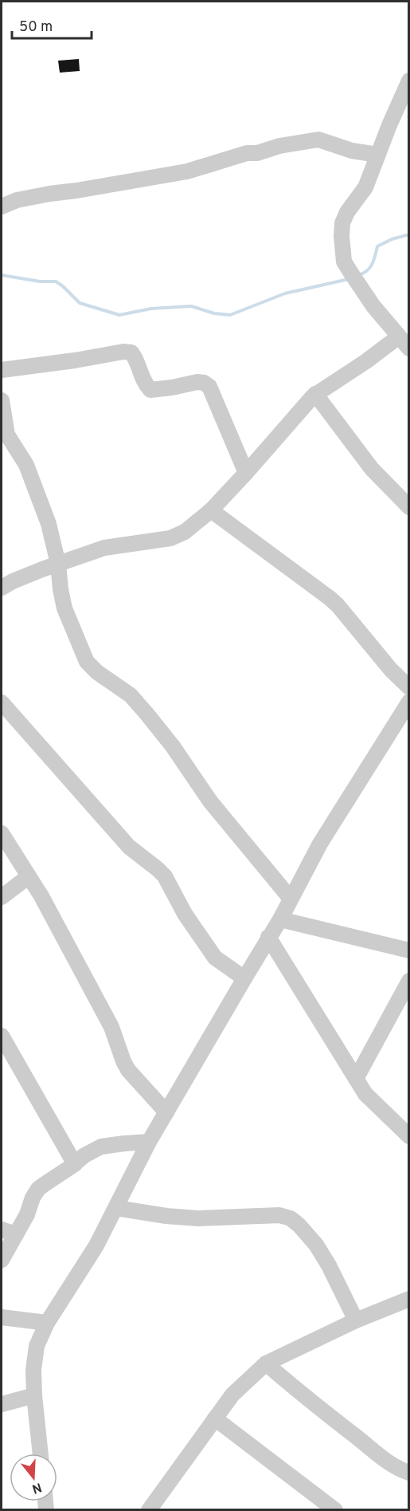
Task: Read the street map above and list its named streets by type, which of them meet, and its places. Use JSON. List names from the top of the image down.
{
  "scale_bar": "50 m",
  "north": "bottom"
}
